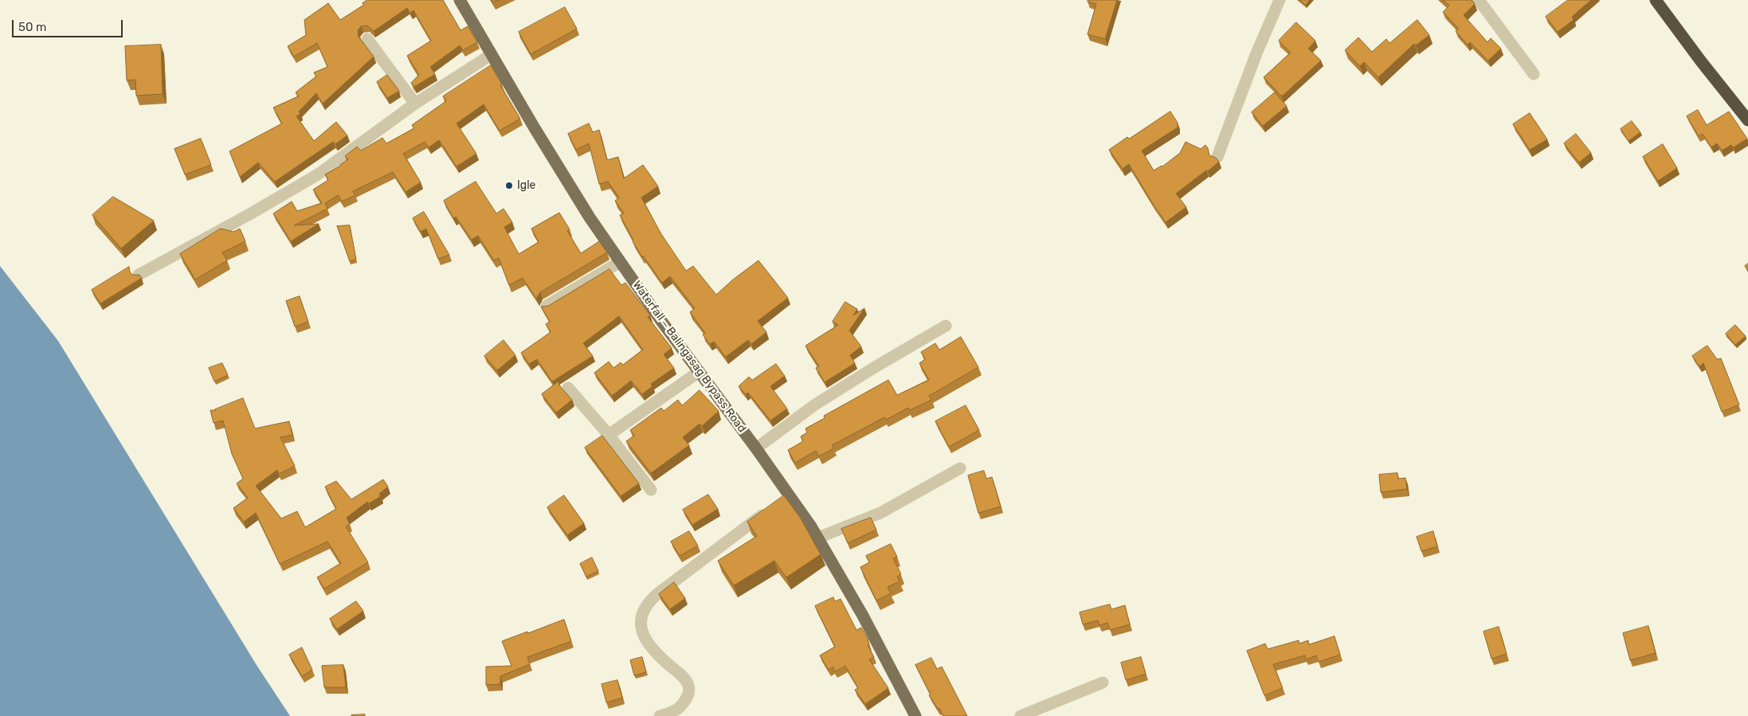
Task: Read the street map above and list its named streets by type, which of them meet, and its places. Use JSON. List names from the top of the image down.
{
  "streets": {
    "main road": ["Waterfall ‒ Balingasag Bypass Road"]
  },
  "places": ["Igle"],
  "scale_bar": "50 m"
}
